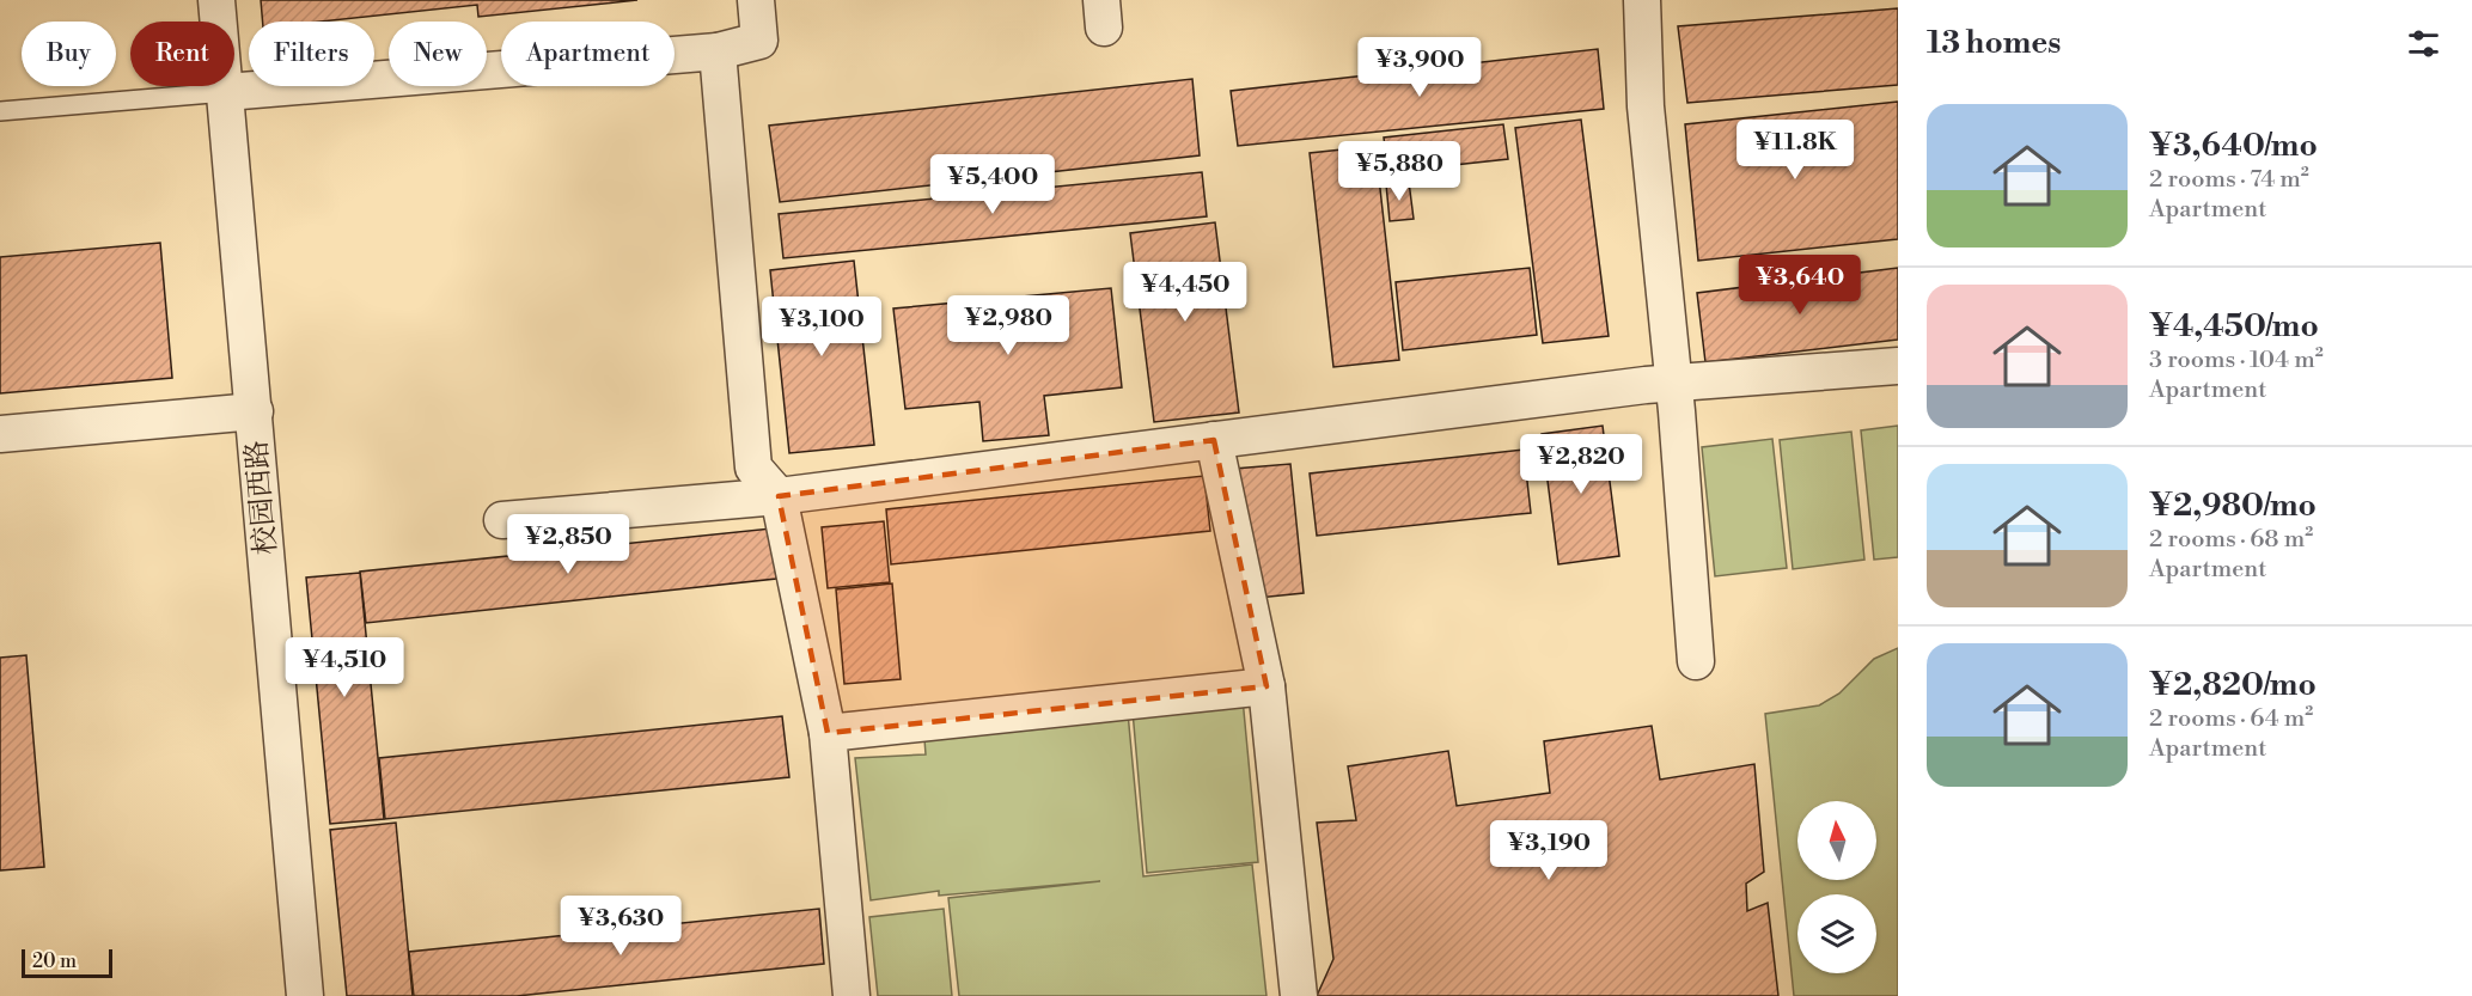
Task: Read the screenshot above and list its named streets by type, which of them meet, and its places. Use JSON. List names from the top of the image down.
{
  "streets": {
    "street": ["校园西路"]
  },
  "scale_bar": "20 m",
  "north": "top",
  "page": {
    "heading": "13 homes",
    "chip": [
      "Buy",
      "Rent",
      "Filters",
      "New",
      "Apartment"
    ],
    "price": [
      "¥3,900",
      "¥11.8K",
      "¥5,880",
      "¥5,400",
      "¥3,640",
      "¥4,450",
      "¥2,980",
      "¥3,100",
      "¥2,820",
      "¥2,850",
      "¥4,510",
      "¥3,190",
      "¥3,630"
    ],
    "list": [
      {
        "name": "¥3,640/mo",
        "note": "2 rooms · 74 m² · Apartment"
      },
      {
        "name": "¥4,450/mo",
        "note": "3 rooms · 104 m² · Apartment"
      },
      {
        "name": "¥2,980/mo",
        "note": "2 rooms · 68 m² · Apartment"
      },
      {
        "name": "¥2,820/mo",
        "note": "2 rooms · 64 m² · Apartment"
      }
    ],
    "scale": "20 m"
  }
}
